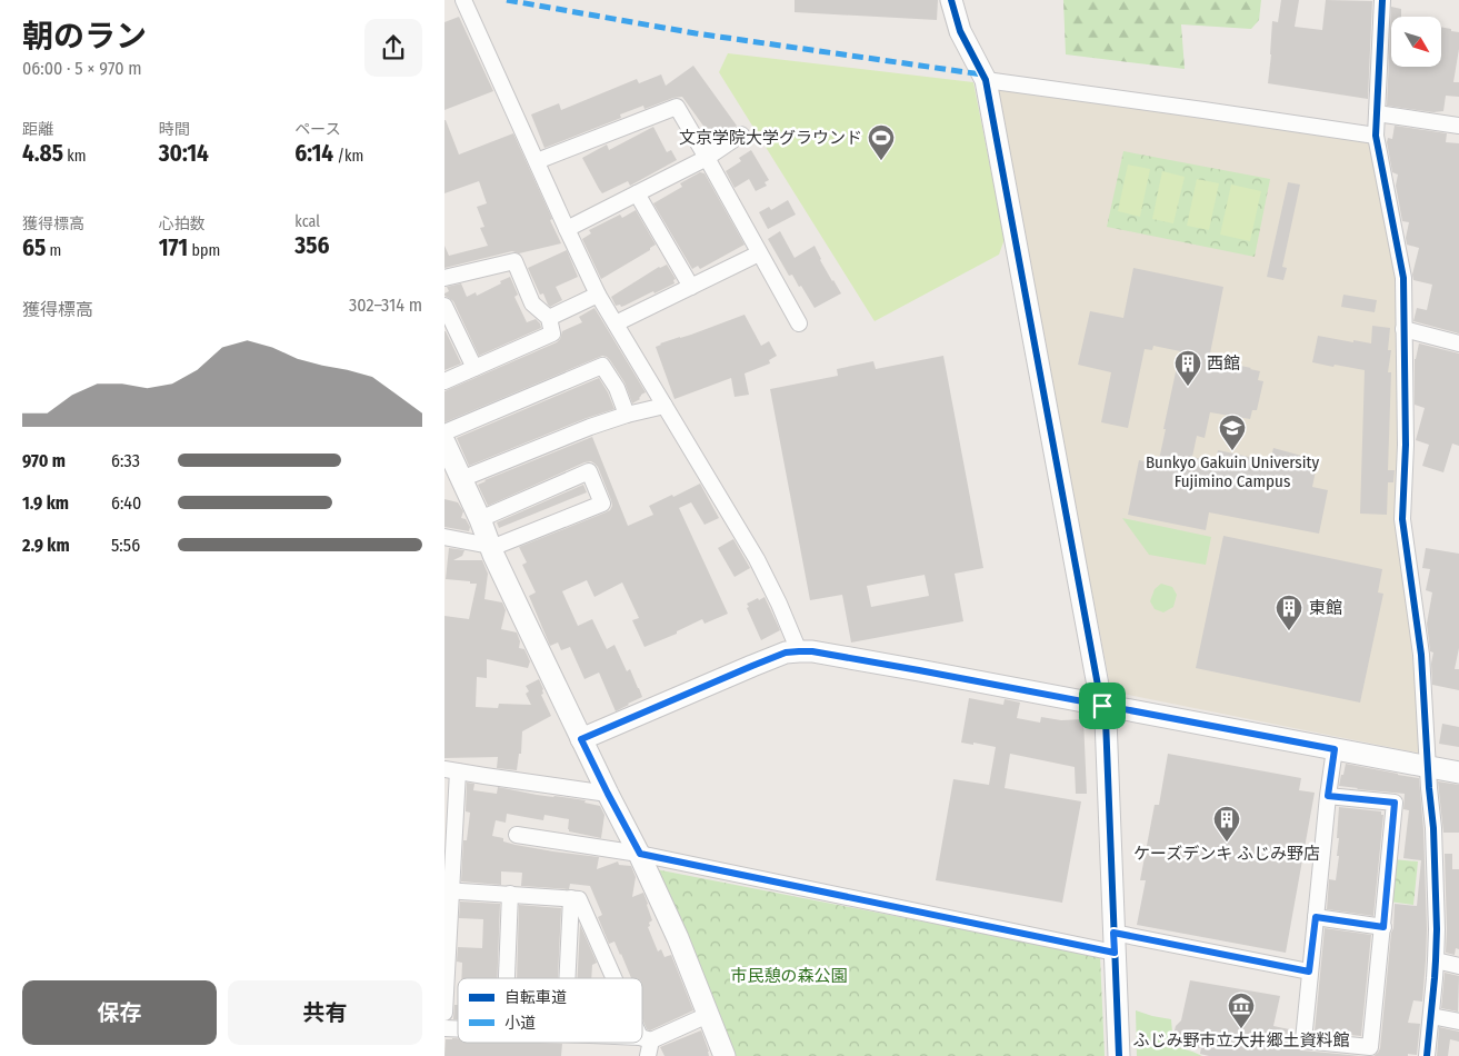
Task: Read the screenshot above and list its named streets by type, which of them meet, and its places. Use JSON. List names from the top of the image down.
{
  "parks": ["市民憩の森公園"],
  "places": {
    "sports": ["文京学院大学グラウンド"],
    "building": ["西館", "東館", "ケーズデンキ ふじみ野店"],
    "school or university": ["Bunkyo Gakuin University Fujimino Campus"],
    "museum": ["ふじみ野市立大井郷土資料館"]
  },
  "legend": ["自転車道", "小道"],
  "north": "bottom right",
  "page": {
    "heading": ["朝のラン", "06:00 · 5 × 970 m"],
    "stats": [
      ["距離", "4.85 km"],
      ["時間", "30:14"],
      ["ペース", "6:14 /km"],
      ["獲得標高", "65 m"],
      ["心拍数", "171 bpm"],
      ["kcal", "356"]
    ],
    "chart": ["獲得標高", "302–314 m"],
    "list": [
      {
        "name": "970 m",
        "note": "6:33"
      },
      {
        "name": "1.9 km",
        "note": "6:40"
      },
      {
        "name": "2.9 km",
        "note": "5:56"
      }
    ],
    "buttons": ["保存", "共有"]
  }
}
